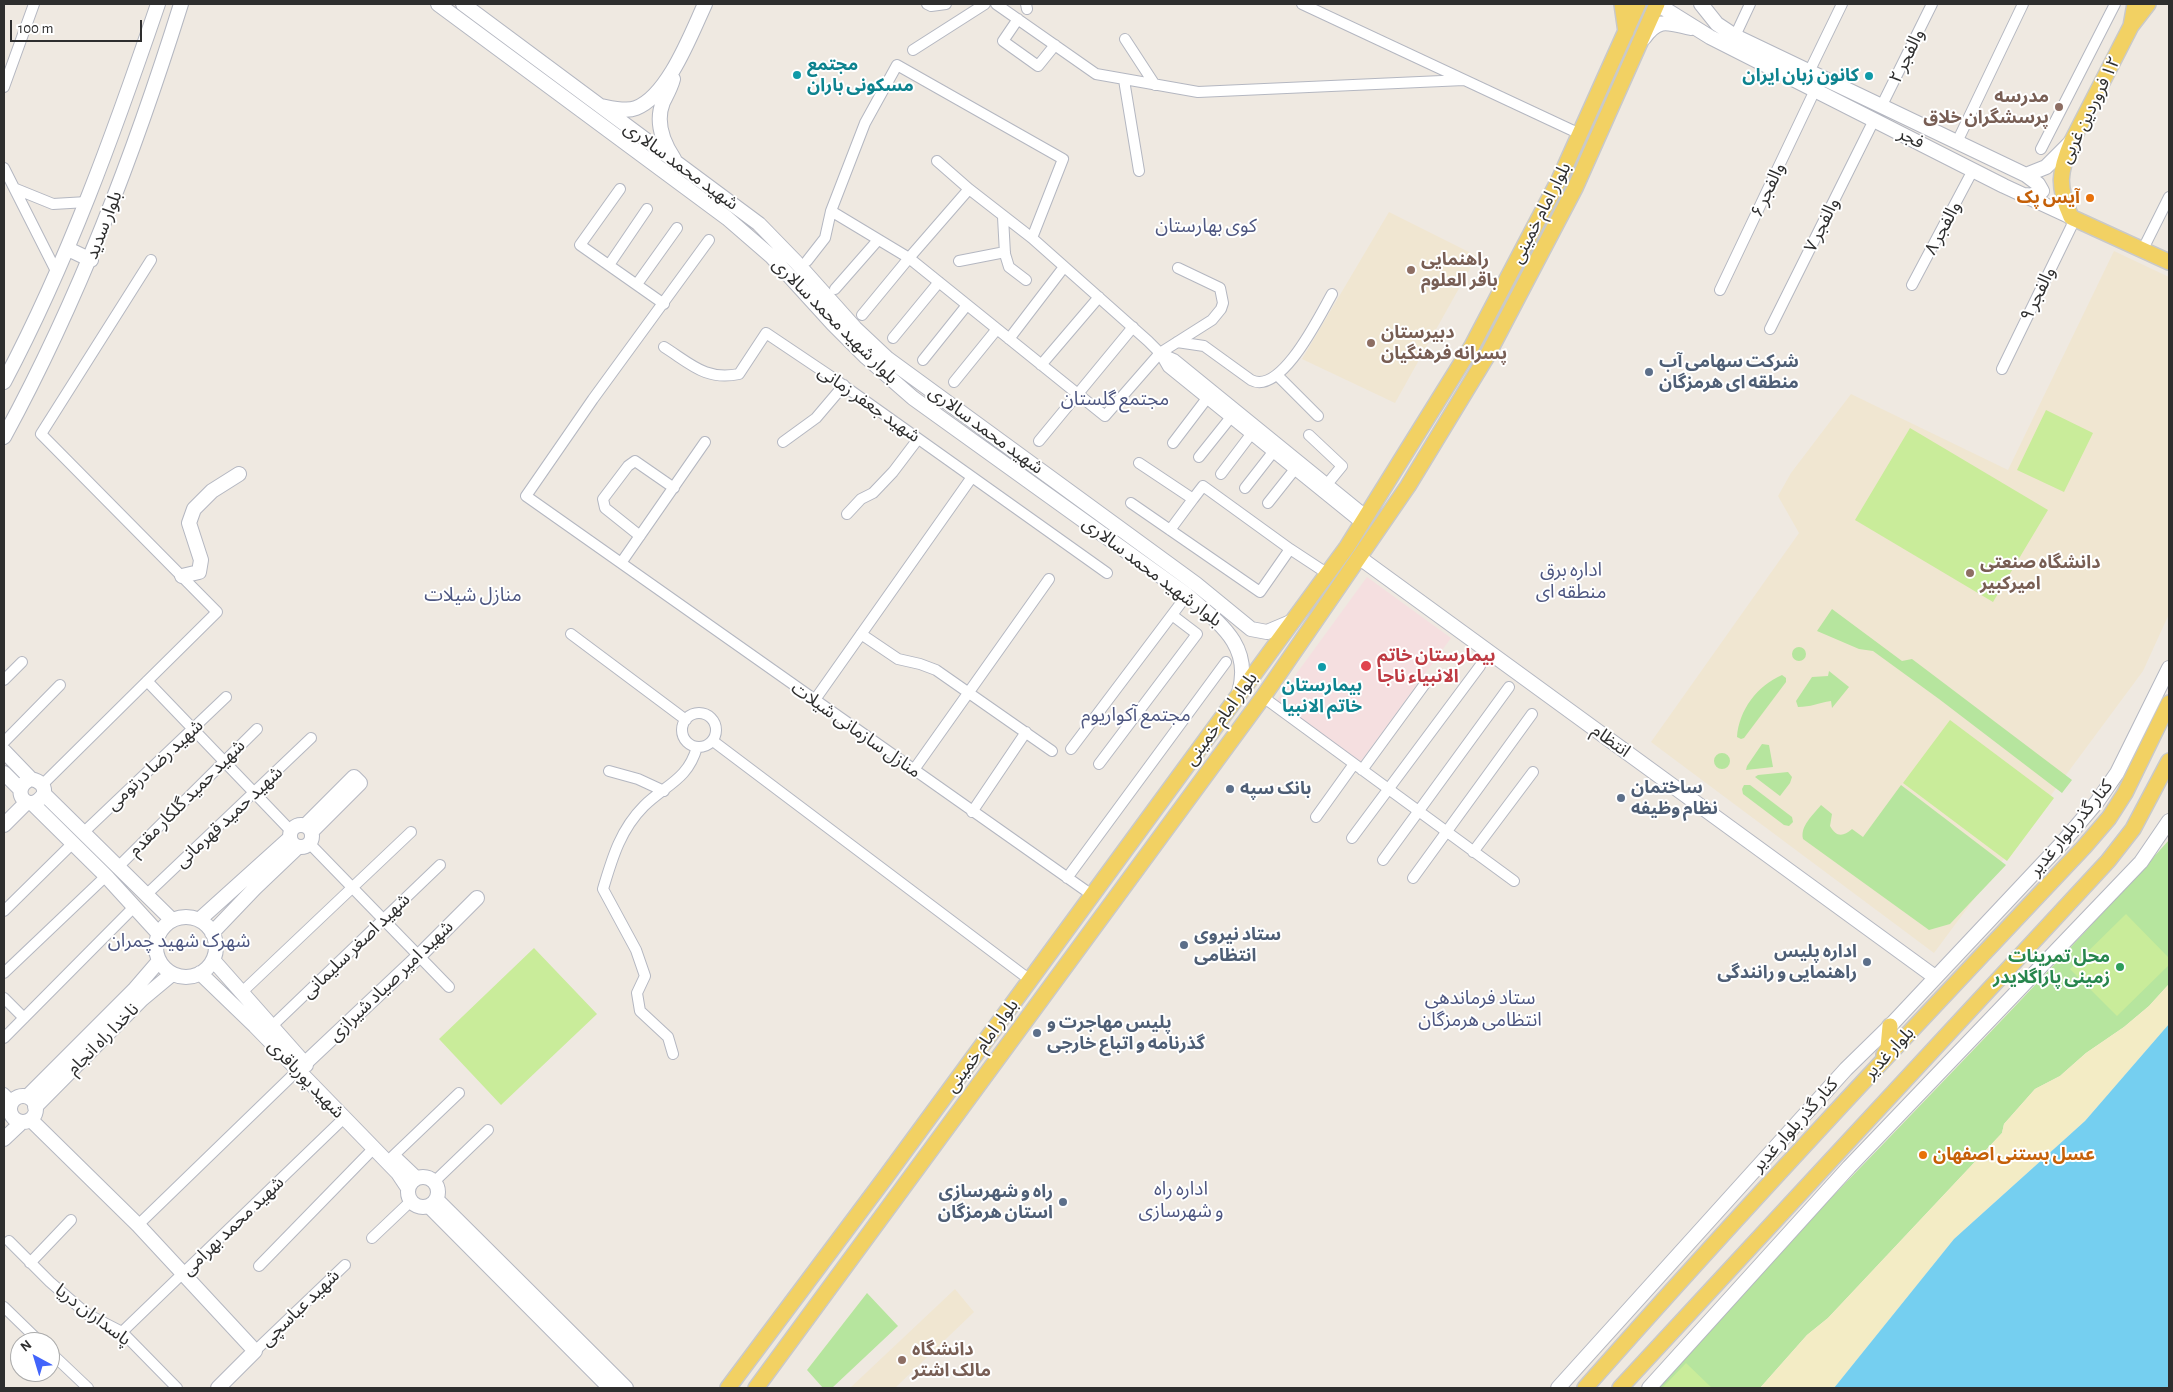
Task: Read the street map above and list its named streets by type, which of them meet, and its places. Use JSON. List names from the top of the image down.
{
  "streets": {
    "main road": [
      "١٢ فروردین غربى",
      "فجر",
      "بلوار امام خمینی",
      "بلوار غدیر"
    ],
    "street": [
      "والفجر ۲",
      "شهید محمد سالاری",
      "والفجر ۶",
      "بلوار سدید",
      "والفجر ۷",
      "والفجر ۸",
      "والفجر ۹",
      "بلوار شهید محمد سالاری",
      "شهید جعفر زمانی",
      "منازل سازمانی شیلات",
      "انتظام",
      "شهید رضا درتومی",
      "شهید حمید گلکار مقدم",
      "شهید حمید قهرمانی",
      "کنار گذر بلوار غدیر",
      "شهید اصغر سلیمانی",
      "شهید امیر صیاد شیرازی",
      "ناخدا راه انجام",
      "شهید پورباقری",
      "شهید محمد بهرامی",
      "شهید عباسچی",
      "پاسداران دریا"
    ]
  },
  "crossings": [
    ["والفجر ۲", "فجر"],
    ["١٢ فروردین غربى", "فجر"],
    ["١٢ فروردین غربى", "والفجر ۹"],
    ["فجر", "والفجر ۶"],
    ["فجر", "بلوار امام خمینی"],
    ["فجر", "والفجر ۷"],
    ["فجر", "والفجر ۸"],
    ["فجر", "والفجر ۹"],
    ["شهید محمد سالاری", "بلوار امام خمینی"],
    ["بلوار امام خمینی", "بلوار شهید محمد سالاری"],
    ["بلوار امام خمینی", "منازل سازمانی شیلات"],
    ["بلوار امام خمینی", "انتظام"],
    ["انتظام", "کنار گذر بلوار غدیر"],
    ["شهید اصغر سلیمانی", "شهید پورباقری"],
    ["شهید امیر صیاد شیرازی", "شهید پورباقری"],
    ["ناخدا راه انجام", "شهید پورباقری"],
    ["شهید پورباقری", "شهید محمد بهرامی"],
    ["شهید محمد بهرامی", "پاسداران دریا"]
  ],
  "districts": [
    "کوی بهارستان",
    "مجتمع گلستان",
    "اداره برق منطقه ای",
    "منازل شیلات",
    "مجتمع آکواریوم",
    "شهرک شهید چمران",
    "ستاد فرماندهی انتظامی هرمزگان",
    "اداره راه و شهرسازی"
  ],
  "places": [
    "مجتمع مسکونی باران",
    "کانون زبان ایران",
    "مدرسه پرسشگران خلاق",
    "آیس پک",
    "راهنمایی باقر العلوم",
    "دبیرستان پسرانه فرهنگیان",
    "شرکت سهامی آب منطقه ای هرمزگان",
    "دانشگاه صنعتی امیرکبیر",
    "بیمارستان خاتم الانبیاء ناجا",
    "بیمارستان خاتم الانبیا",
    "بانک سپه",
    "ساختمان نظام وظیفه",
    "ستاد نیروی انتظامی",
    "اداره پلیس راهنمایی و رانندگی",
    "محل تمرینات زمینی پاراگلایدر",
    "پلیس مهاجرت و گذرنامه و اتباع خارجى",
    "عسل بستنی اصفهان",
    "راه و شهرسازی استان هرمزگان",
    "دانشگاه مالک اشتر"
  ],
  "scale_bar": "100 m",
  "north": "top left"
}
